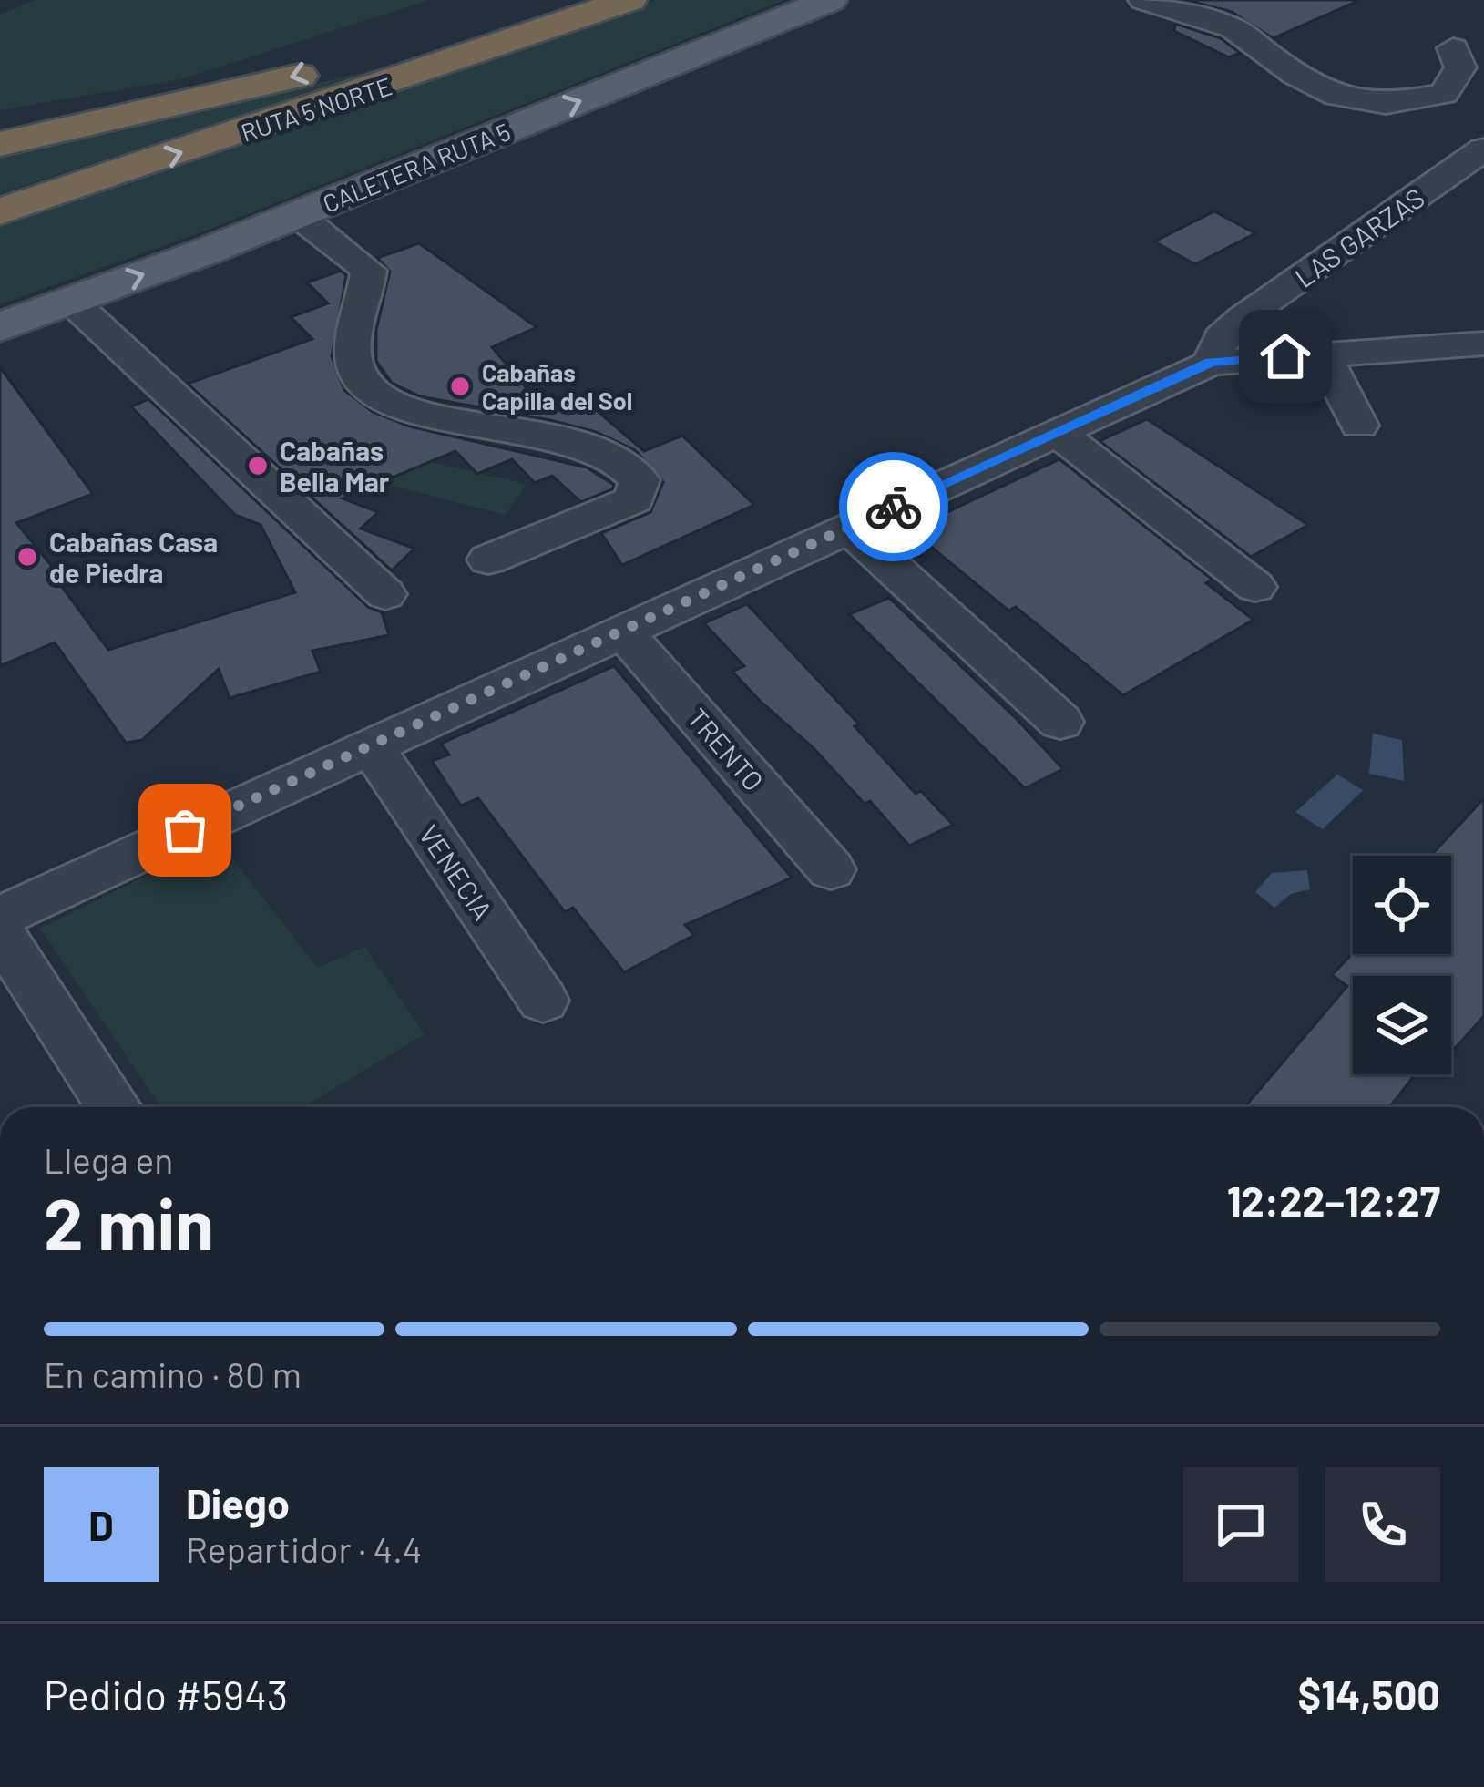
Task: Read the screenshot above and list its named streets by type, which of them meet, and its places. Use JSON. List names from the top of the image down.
{
  "streets": {
    "highway": ["RUTA 5 NORTE"],
    "main road": ["CALETERA RUTA 5"],
    "street": ["LAS GARZAS", "TRENTO", "VENECIA"]
  },
  "one_way": ["CALETERA RUTA 5"],
  "places": ["Cabañas Capilla del Sol", "Cabañas Bella Mar", "Cabañas Casa de Piedra"],
  "page": {
    "heading": ["2 min", "Llega en", "12:22–12:27"],
    "panel": [
      "Diego",
      "Repartidor · 4.4",
      "Pedido #5943",
      "$14,500"
    ],
    "bar": "En camino · 80 m",
    "round": "D"
  }
}
